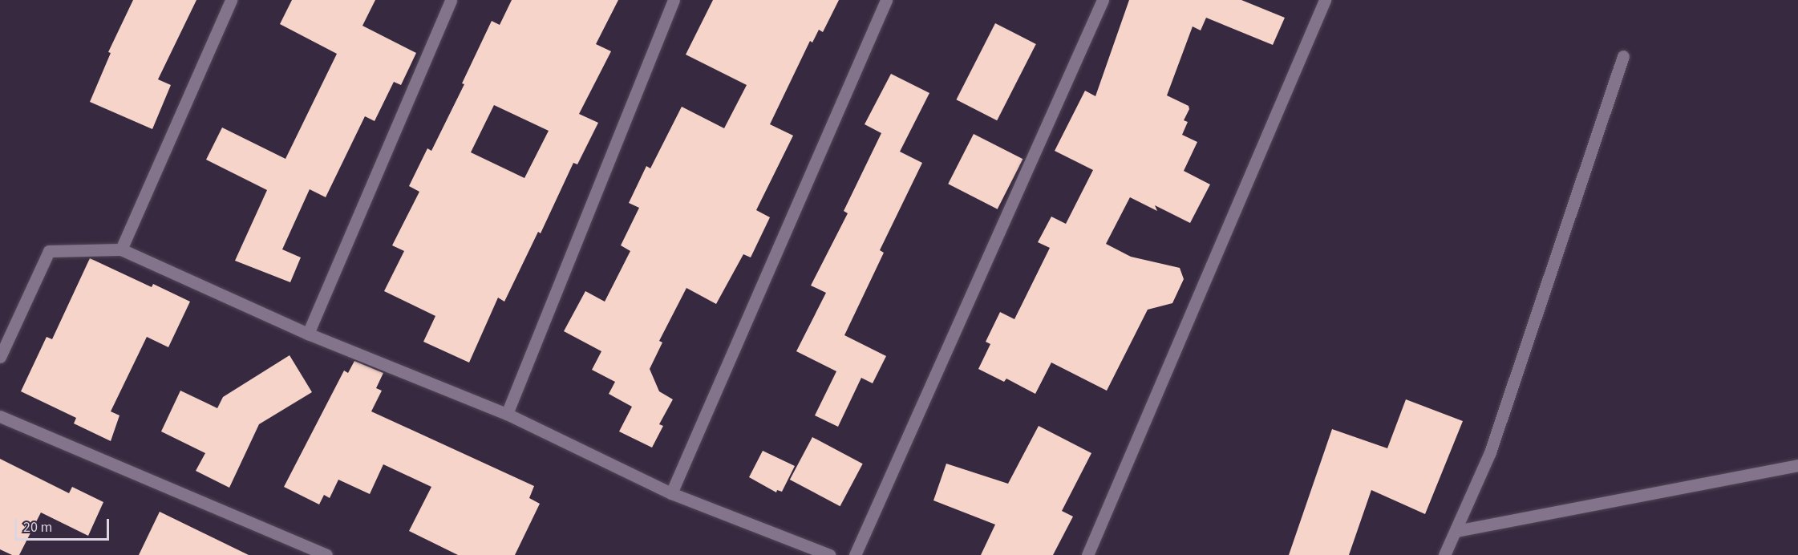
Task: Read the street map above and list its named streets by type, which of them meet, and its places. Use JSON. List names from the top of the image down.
{
  "scale_bar": "20 m"
}
